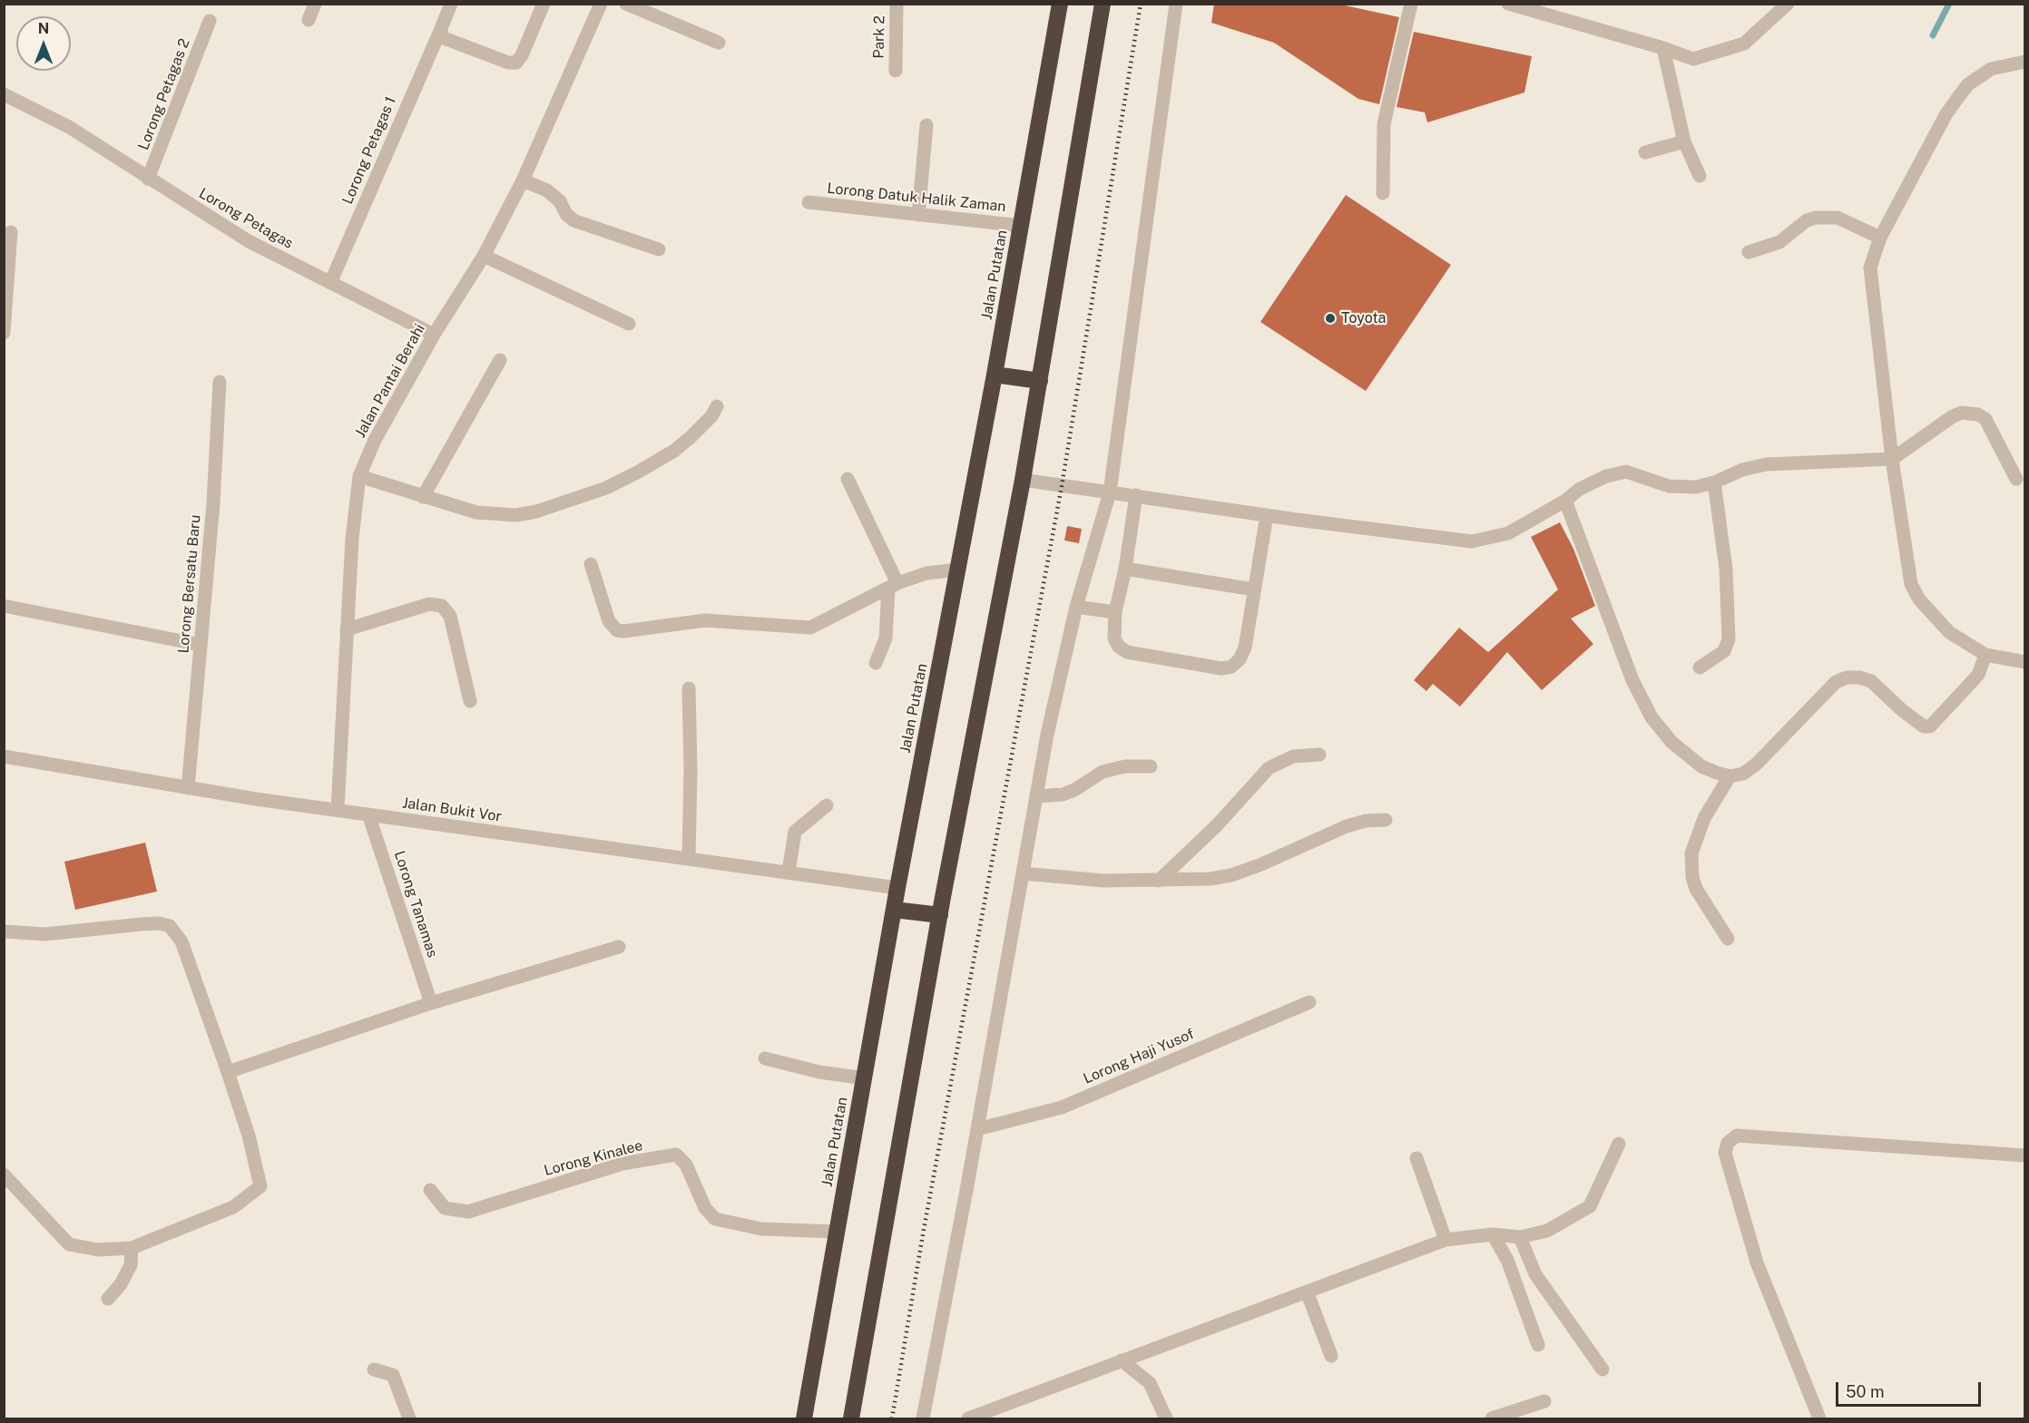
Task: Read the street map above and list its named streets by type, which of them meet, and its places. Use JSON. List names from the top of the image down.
{
  "streets": {
    "highway": ["Jalan Putatan"],
    "street": [
      "Park 2",
      "Lorong Petagas 2",
      "Lorong Petagas 1",
      "Lorong Datuk Halik Zaman",
      "Lorong Petagas",
      "Jalan Pantai Berahi",
      "Lorong Bersatu Baru",
      "Jalan Bukit Vor",
      "Lorong Tanamas",
      "Lorong Haji Yusof",
      "Lorong Kinalee"
    ]
  },
  "crossings": [
    ["Lorong Petagas 2", "Lorong Petagas"],
    ["Lorong Petagas 1", "Lorong Petagas"],
    ["Lorong Datuk Halik Zaman", "Jalan Putatan"],
    ["Lorong Petagas", "Jalan Pantai Berahi"],
    ["Jalan Putatan", "Jalan Bukit Vor"],
    ["Jalan Putatan", "Lorong Kinalee"],
    ["Jalan Pantai Berahi", "Jalan Bukit Vor"],
    ["Lorong Bersatu Baru", "Jalan Bukit Vor"],
    ["Jalan Bukit Vor", "Lorong Tanamas"]
  ],
  "places": ["Toyota"],
  "scale_bar": "50 m",
  "north": "top"
}
